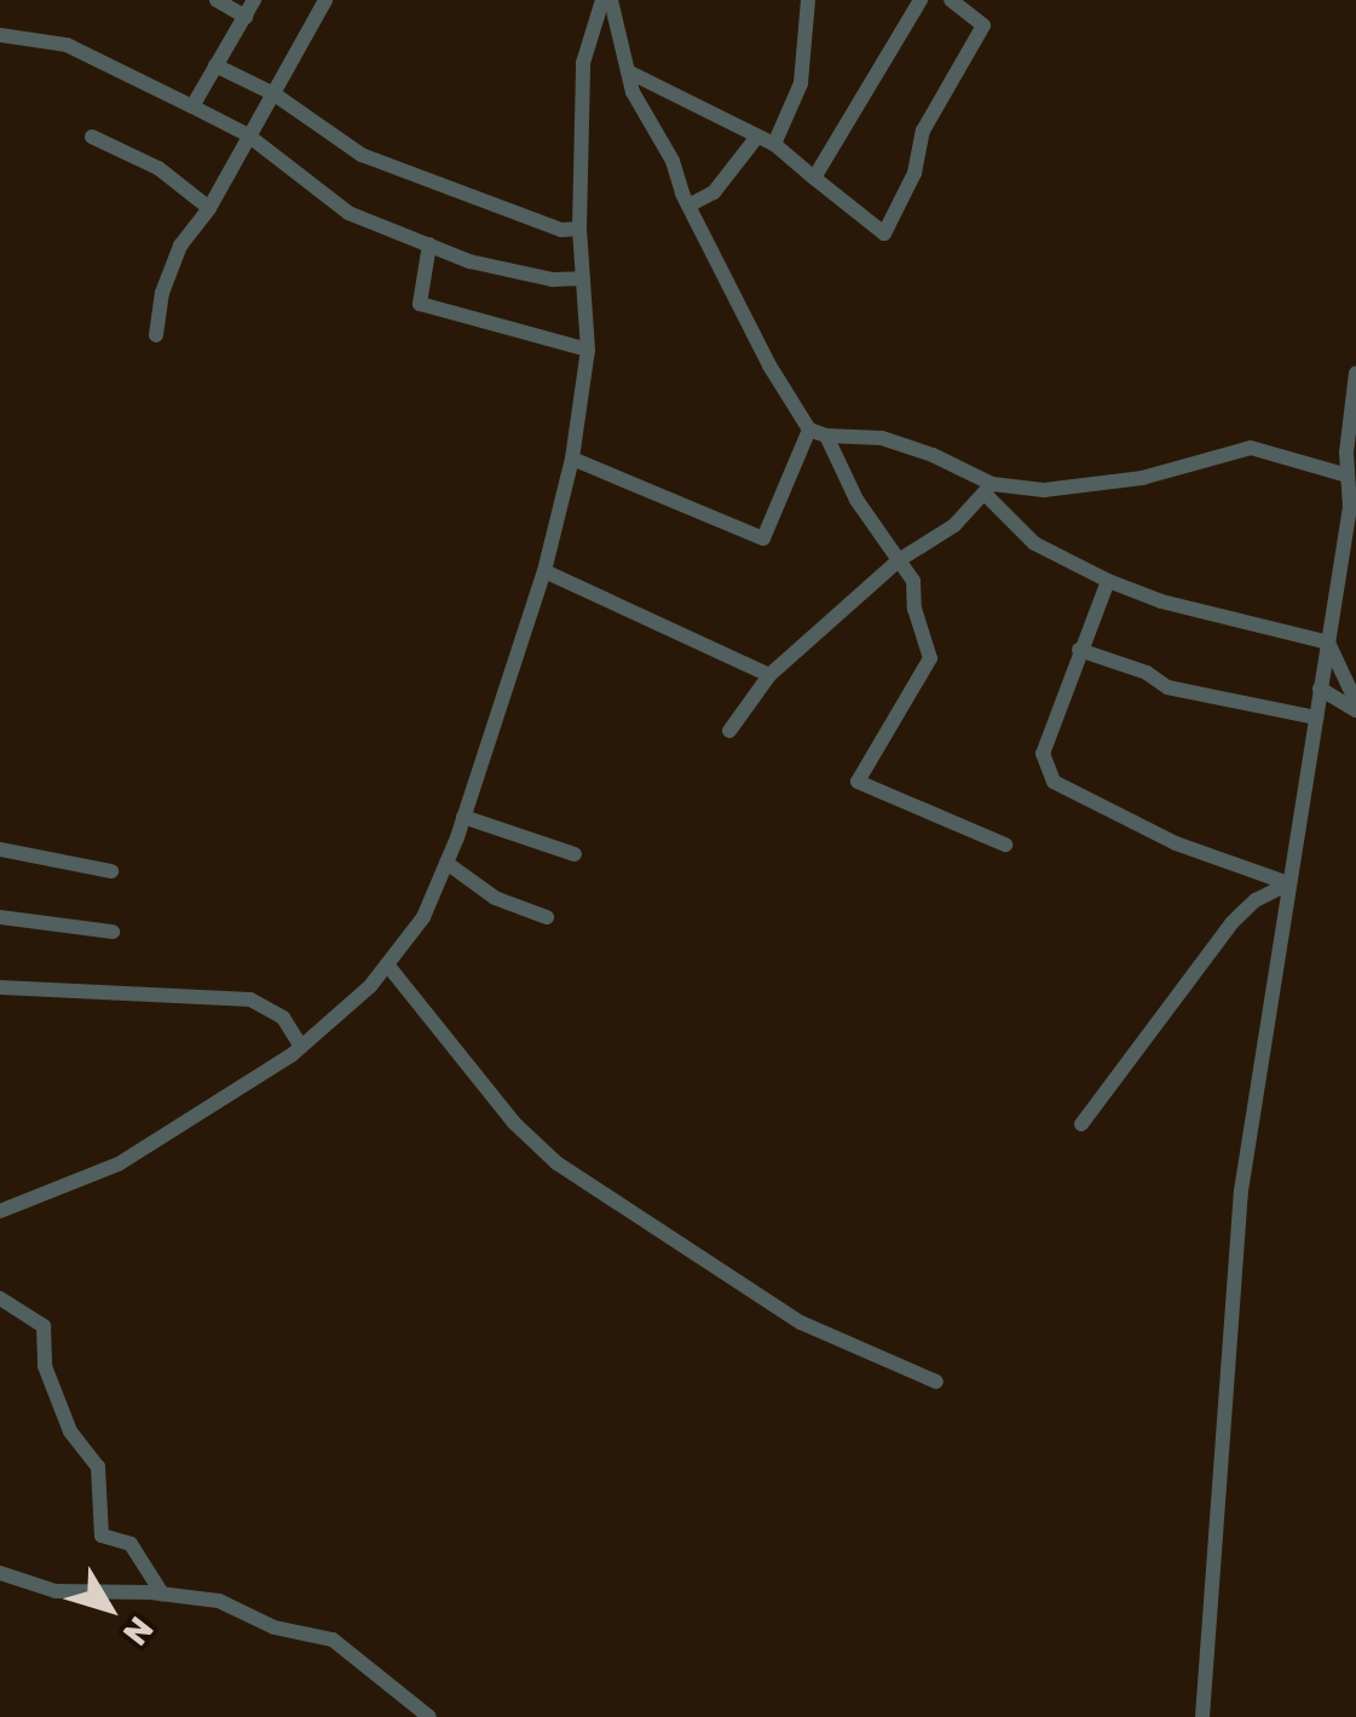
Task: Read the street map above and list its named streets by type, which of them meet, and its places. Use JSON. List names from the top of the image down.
{
  "north": "bottom right"
}
